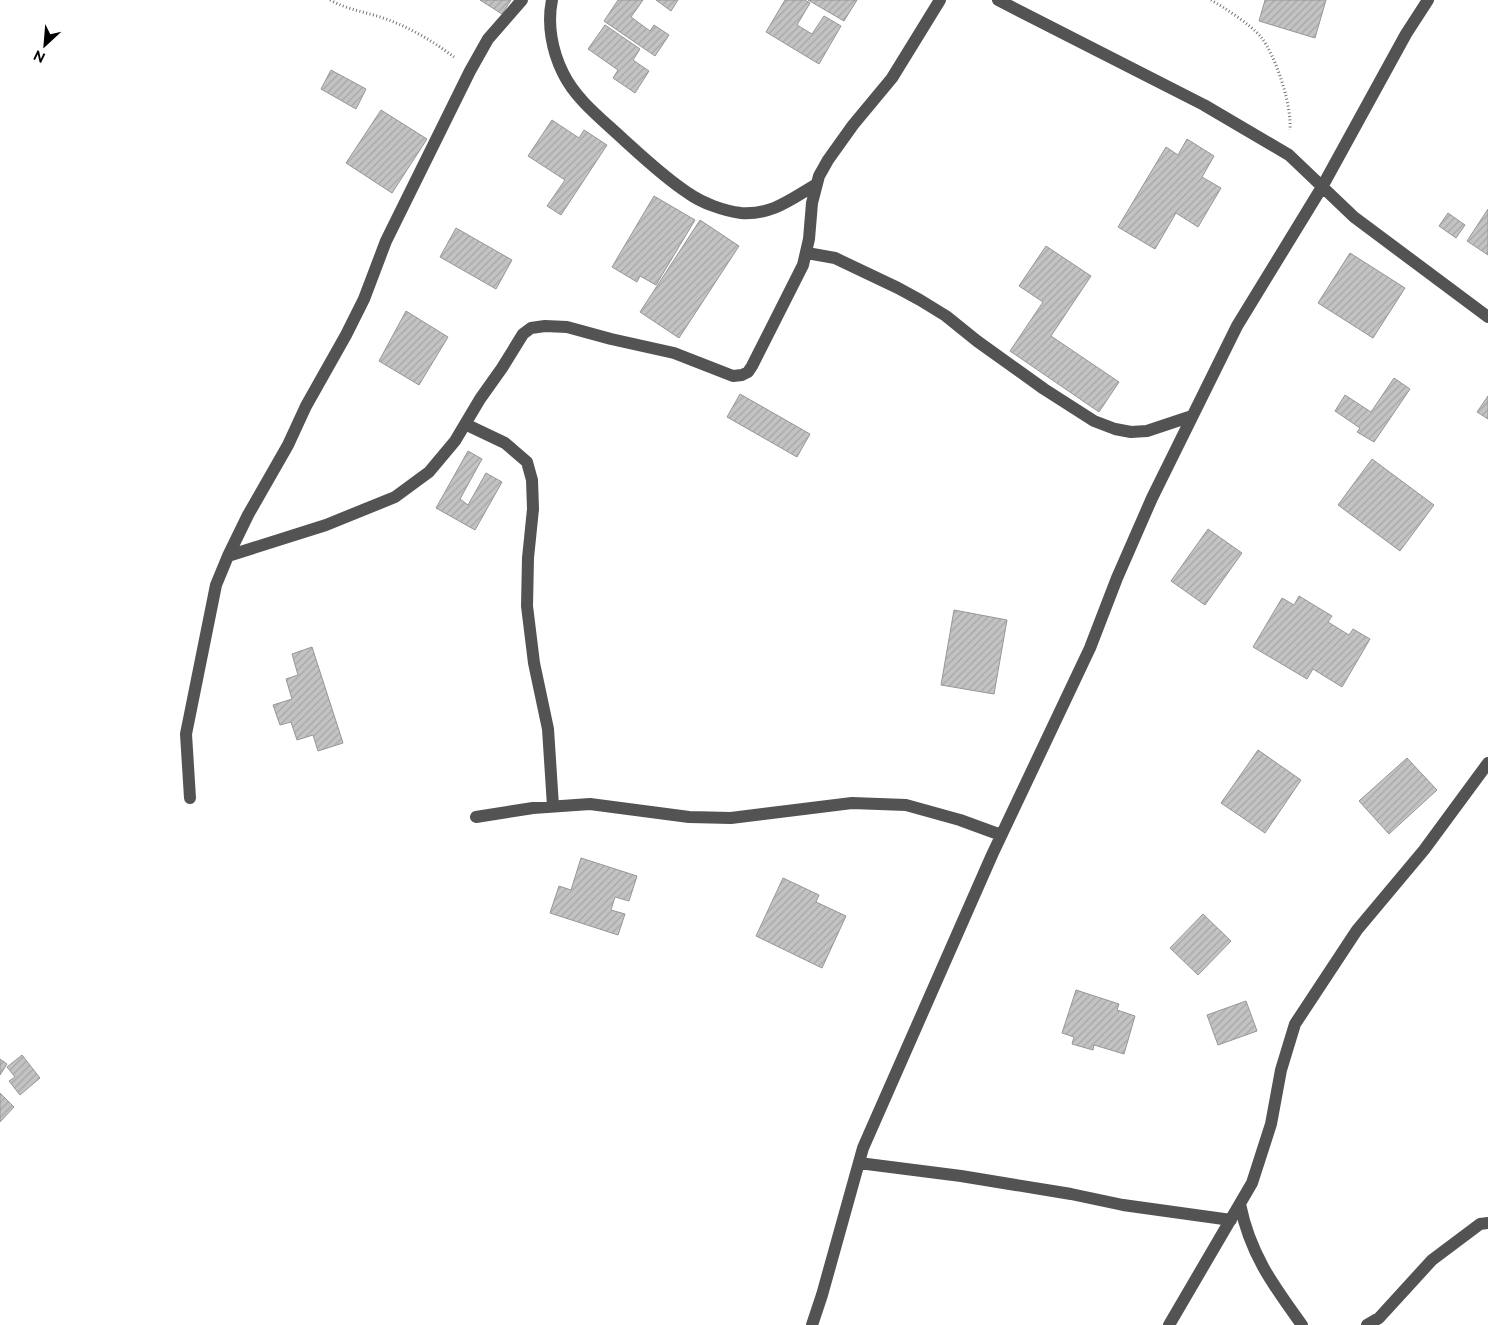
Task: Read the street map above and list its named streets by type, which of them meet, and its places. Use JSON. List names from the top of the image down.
{
  "north": "bottom left"
}
